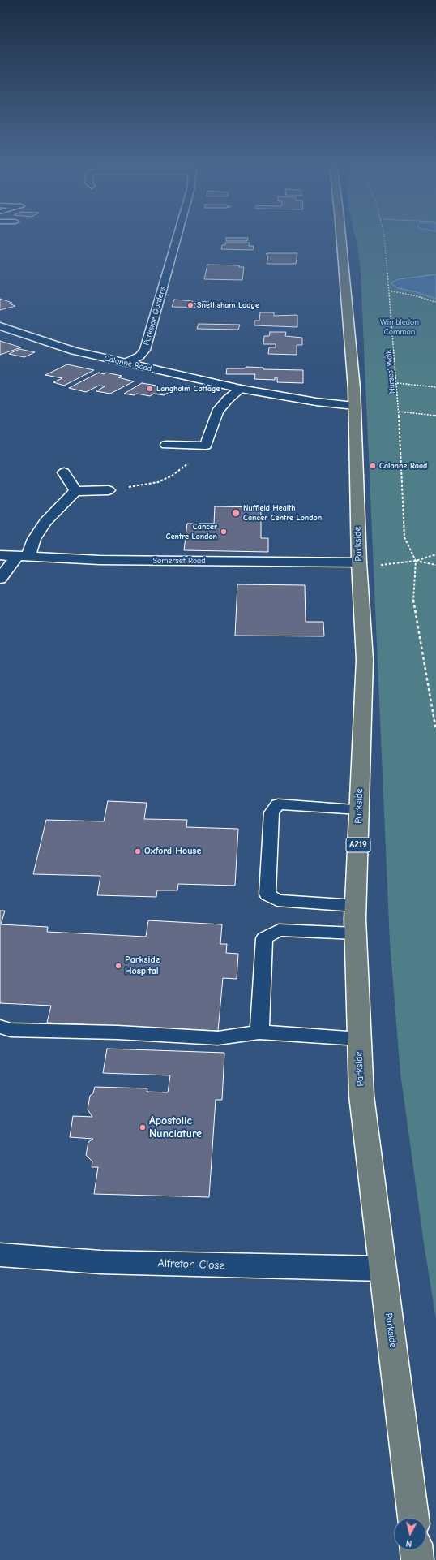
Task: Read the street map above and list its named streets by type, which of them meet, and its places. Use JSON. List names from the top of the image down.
{
  "streets": {
    "main road": ["Parkside", "A219"],
    "street": [
      "Parkside Gardens",
      "Calonne Road",
      "Somerset Road",
      "Alfreton Close"
    ],
    "path": ["Nurses' Walk"]
  },
  "crossings": [
    ["Parkside Gardens", "Calonne Road"],
    ["Calonne Road", "Parkside"],
    ["Parkside", "Somerset Road"],
    ["Parkside", "Alfreton Close"]
  ],
  "parks": ["Wimbledon Common"],
  "places": [
    "Snettisham Lodge",
    "Langholm Cottage",
    "Calonne Road",
    "Nuffield Health Cancer Centre London",
    "Cancer Centre London",
    "Oxford House",
    "Parkside Hospital",
    "Apostolic Nunciature"
  ],
  "north": "bottom"
}
